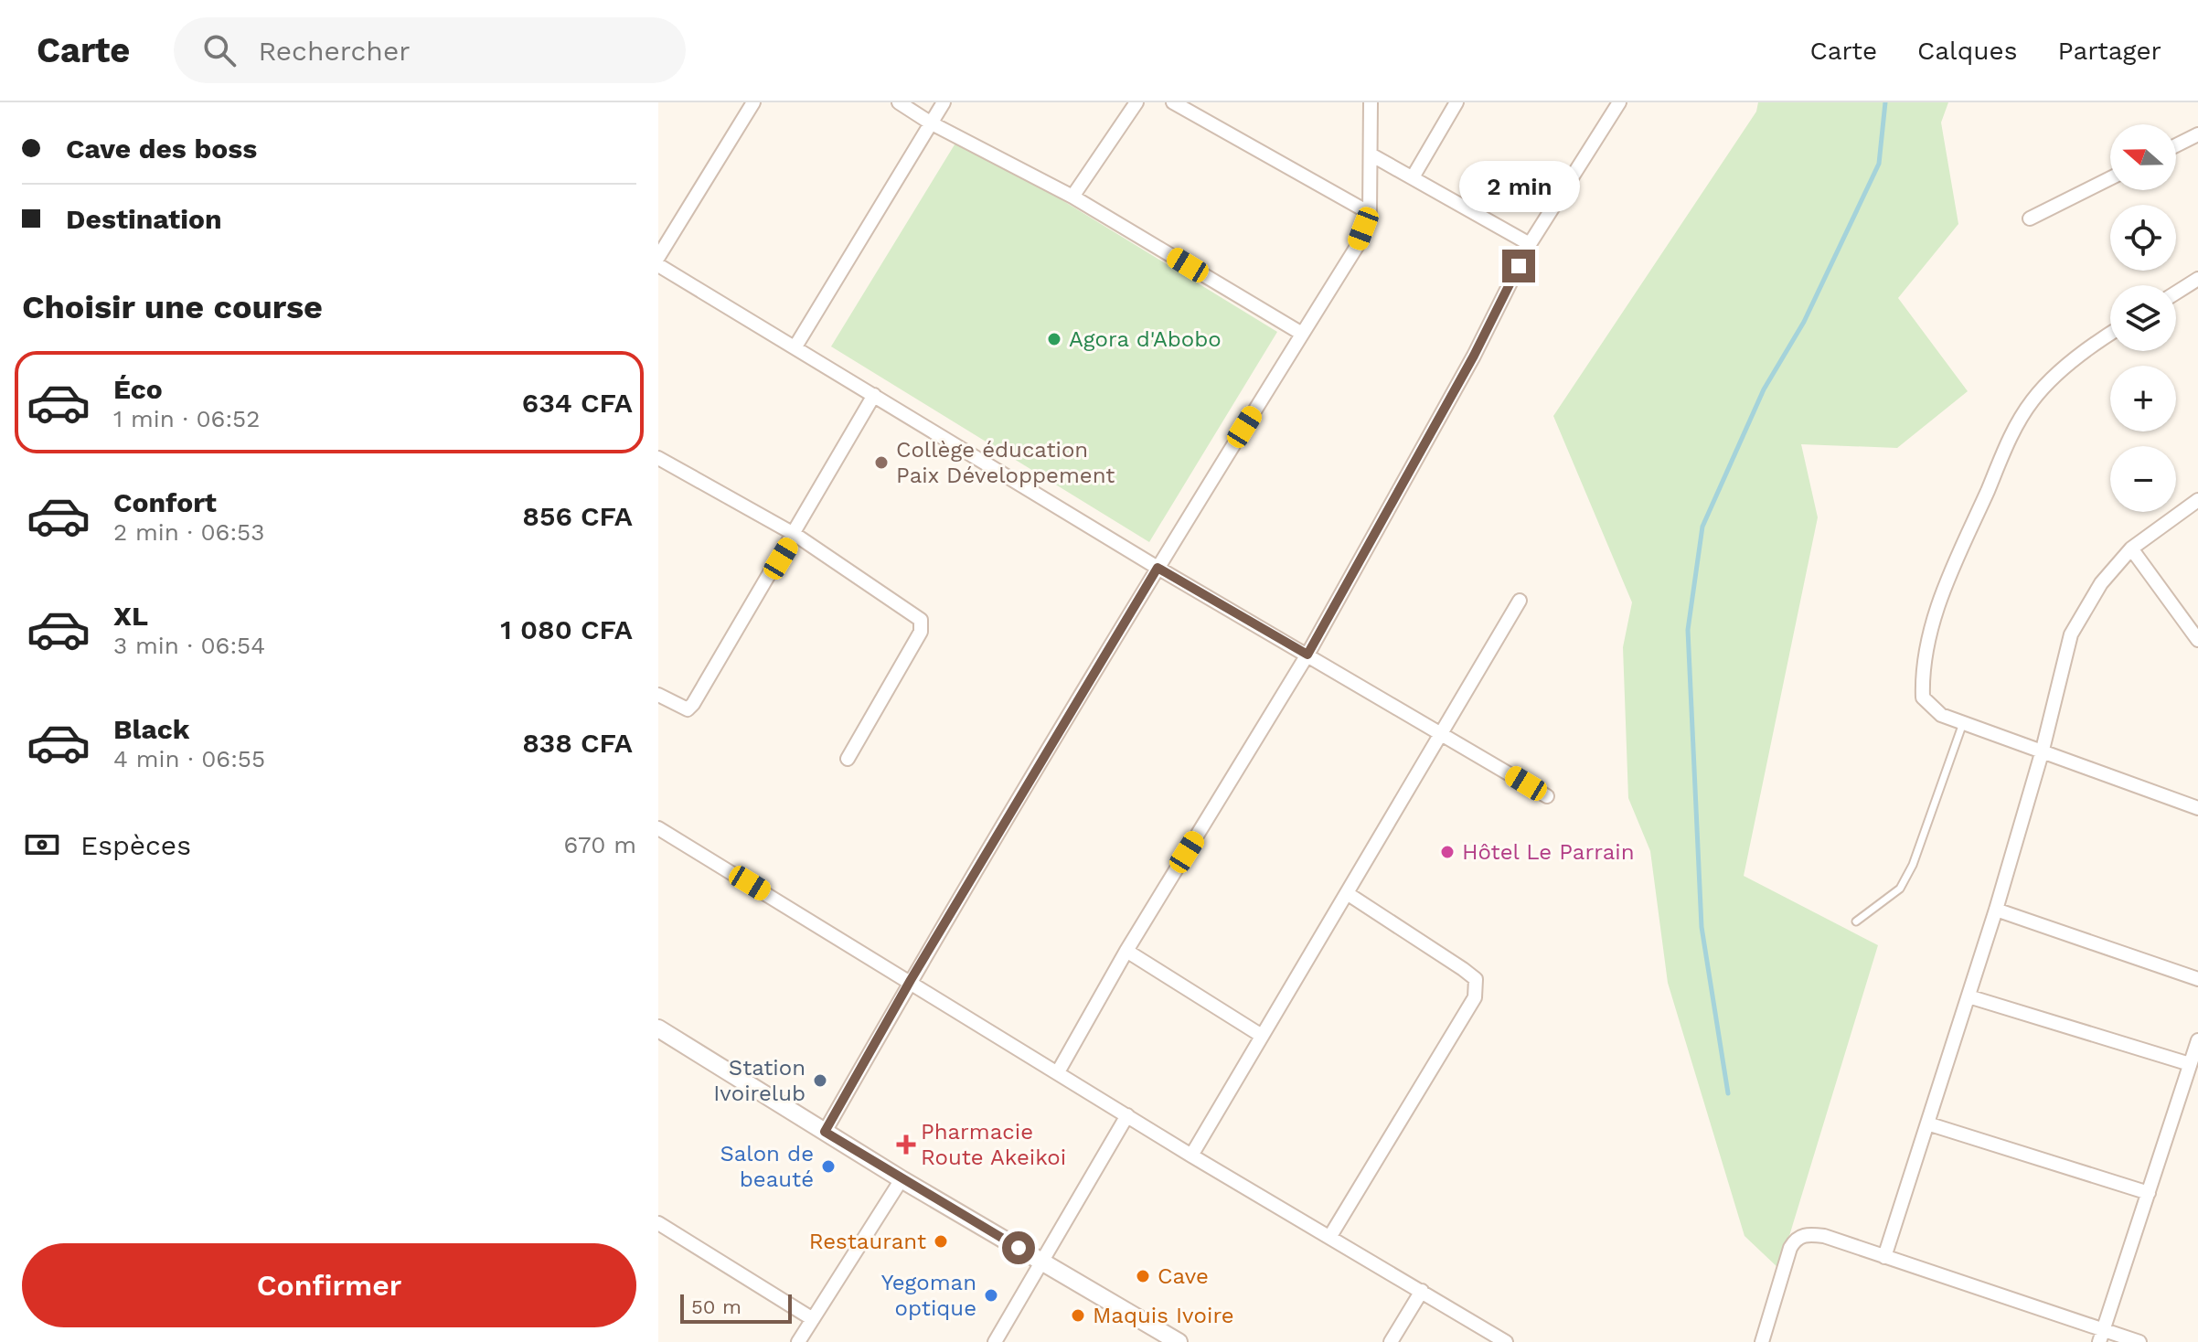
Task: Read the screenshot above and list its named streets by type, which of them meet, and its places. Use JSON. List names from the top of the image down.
{
  "places": {
    "other": [
      "Agora d'Abobo",
      "Collège éducation Paix Développement",
      "Hôtel Le Parrain",
      "Station Ivoirelub",
      "Salon de beauté",
      "Restaurant",
      "Cave",
      "Yegoman optique",
      "Maquis Ivoire"
    ],
    "health": ["Pharmacie Route Akeikoi"]
  },
  "scale_bar": "50 m",
  "north": "left",
  "page": {
    "header": "Carte",
    "search": "Rechercher",
    "nav": ["Carte", "Calques", "Partager"],
    "banner": ["Cave des boss", "Destination"],
    "map_buttons": ["+", "−"],
    "bubble": "2 min",
    "heading": "Choisir une course",
    "list": [
      {
        "name": "Éco",
        "note": "1 min · 06:52",
        "value": "634 CFA"
      },
      {
        "name": "Confort",
        "note": "2 min · 06:53",
        "value": "856 CFA"
      },
      {
        "name": "XL",
        "note": "3 min · 06:54",
        "value": "1 080 CFA"
      },
      {
        "name": "Black",
        "note": "4 min · 06:55",
        "value": "838 CFA"
      }
    ],
    "pay": ["Espèces", "670 m"],
    "buttons": "Confirmer",
    "scale": "50 m"
  }
}
